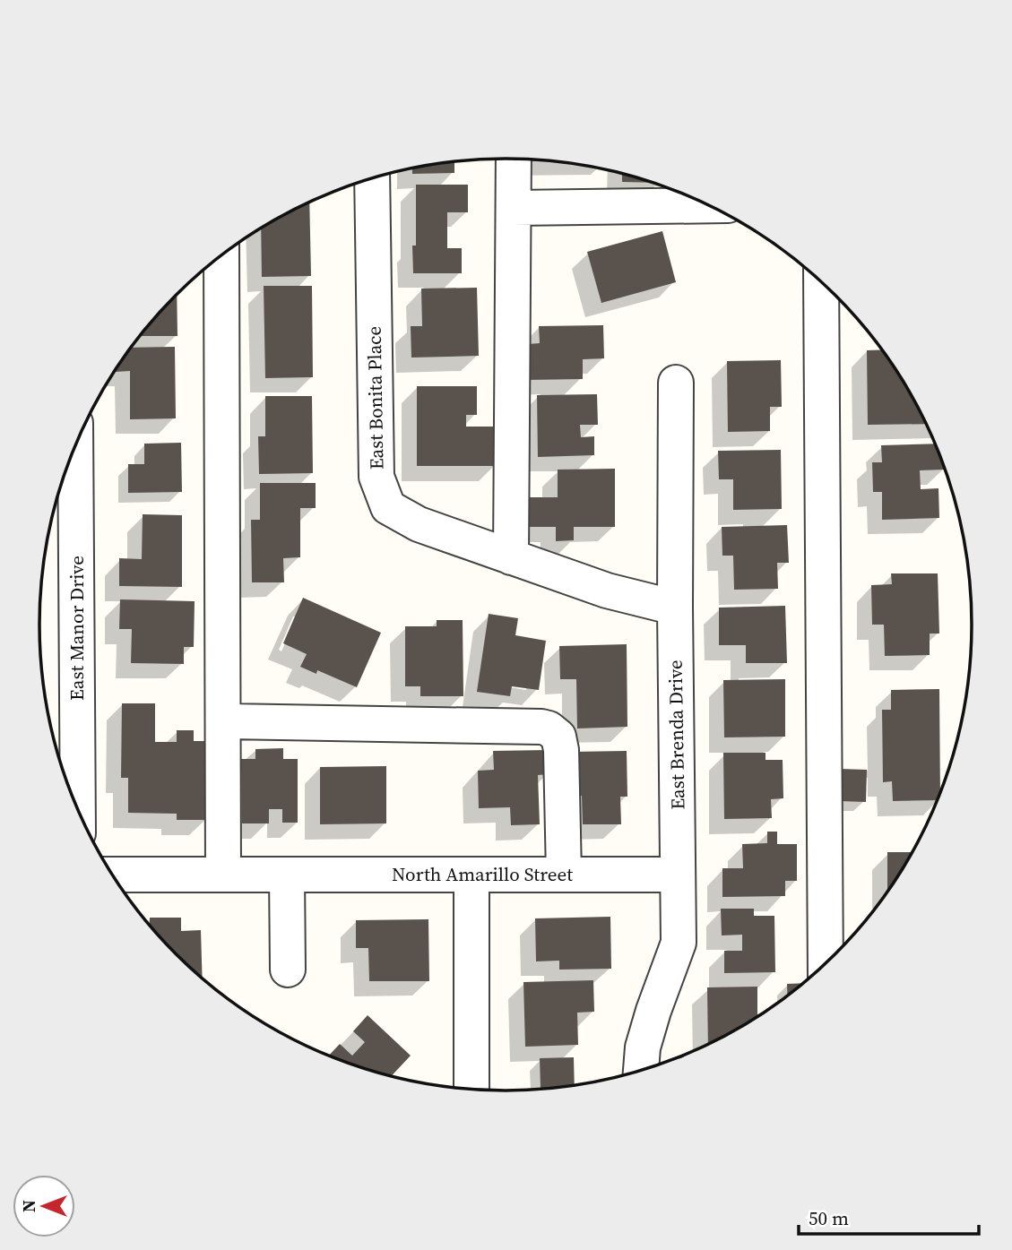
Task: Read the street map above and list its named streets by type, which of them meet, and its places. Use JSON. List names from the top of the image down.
{
  "streets": {
    "street": [
      "East Bonita Place",
      "East Manor Drive",
      "East Brenda Drive",
      "North Amarillo Street"
    ]
  },
  "crossings": [
    ["East Bonita Place", "East Brenda Drive"],
    ["East Brenda Drive", "North Amarillo Street"]
  ],
  "scale_bar": "50 m",
  "north": "left"
}
